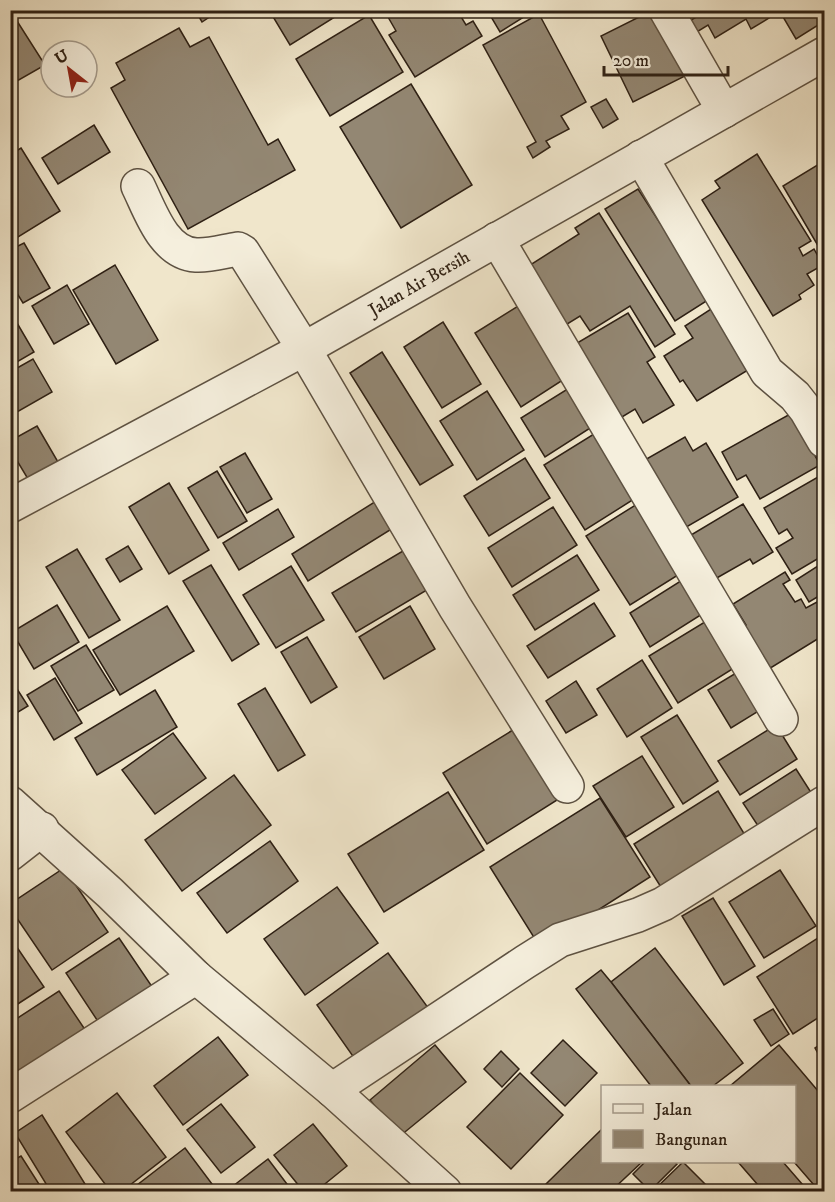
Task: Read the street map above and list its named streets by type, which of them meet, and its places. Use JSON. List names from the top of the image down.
{
  "streets": {
    "street": ["Jalan Air Bersih"]
  },
  "legend": ["Jalan", "Bangunan"],
  "scale_bar": "20 m",
  "north": "top left"
}
